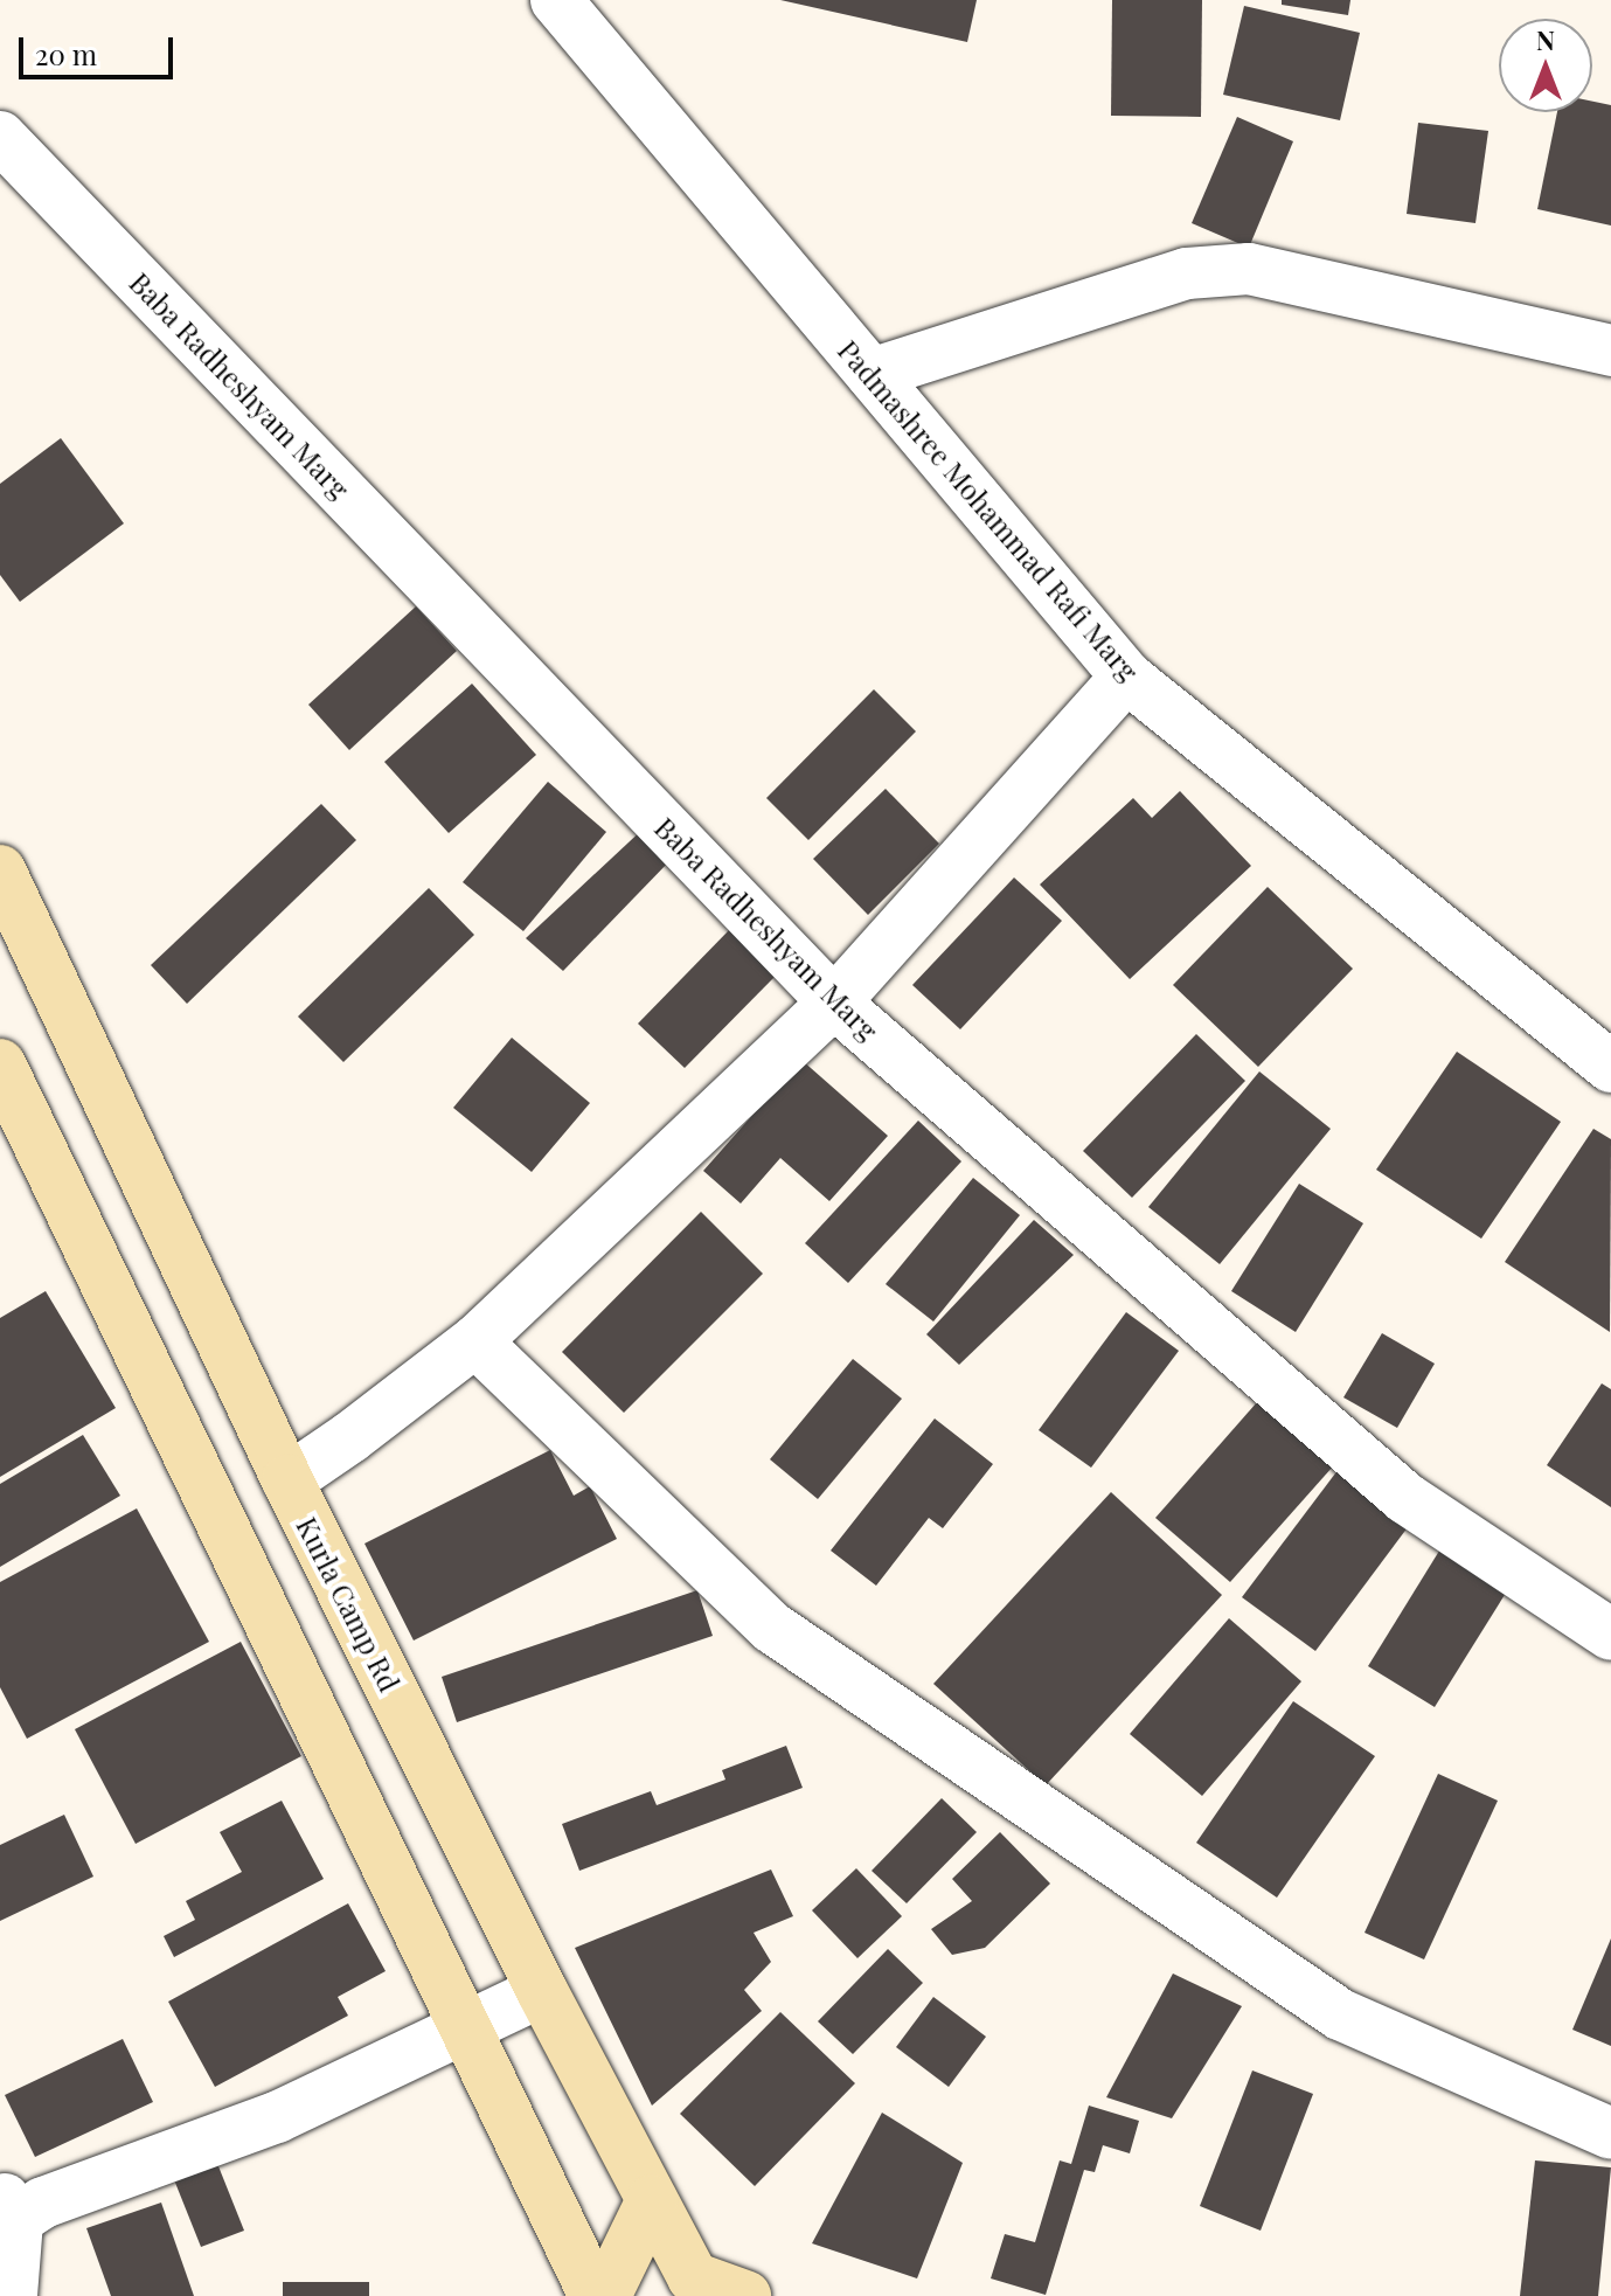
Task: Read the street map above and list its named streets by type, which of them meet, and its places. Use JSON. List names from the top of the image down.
{
  "streets": {
    "main road": ["Kurla Camp Rd"],
    "street": ["Baba Radheshyam Marg", "Padmashree Mohammad Rafi Marg"]
  },
  "scale_bar": "20 m",
  "north": "top"
}
